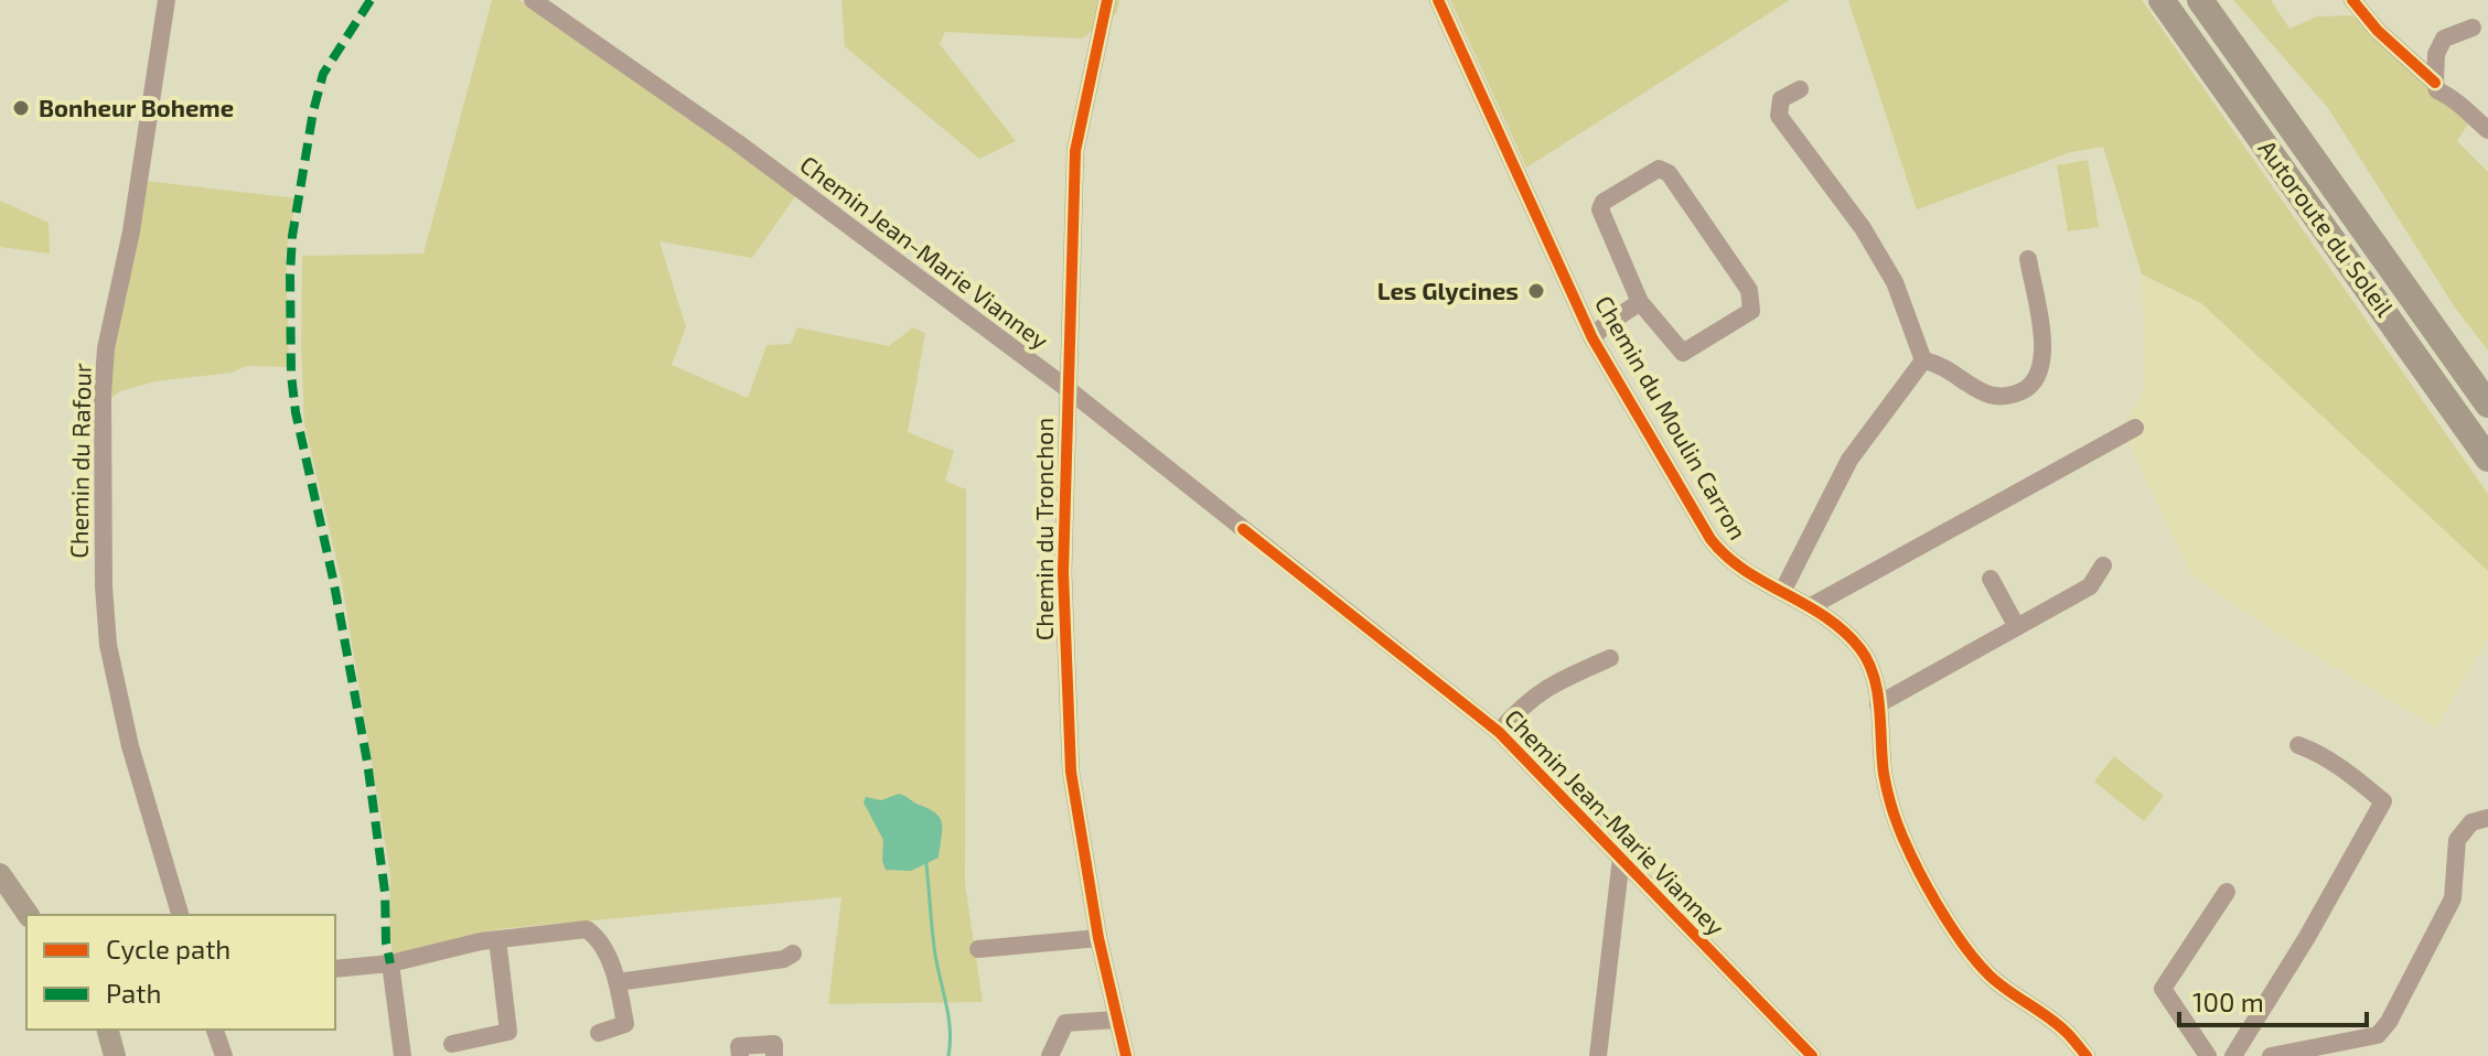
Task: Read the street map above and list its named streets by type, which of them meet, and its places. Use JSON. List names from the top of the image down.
{
  "streets": {
    "highway": ["Autoroute du Soleil"],
    "street": [
      "Chemin Jean-Marie Vianney",
      "Chemin du Moulin Carron",
      "Chemin du Rafour",
      "Chemin du Tronchon"
    ]
  },
  "crossings": [
    ["Chemin Jean-Marie Vianney", "Chemin du Tronchon"]
  ],
  "places": ["Bonheur Boheme", "Les Glycines"],
  "legend": ["Cycle path", "Path"],
  "scale_bar": "100 m"
}
